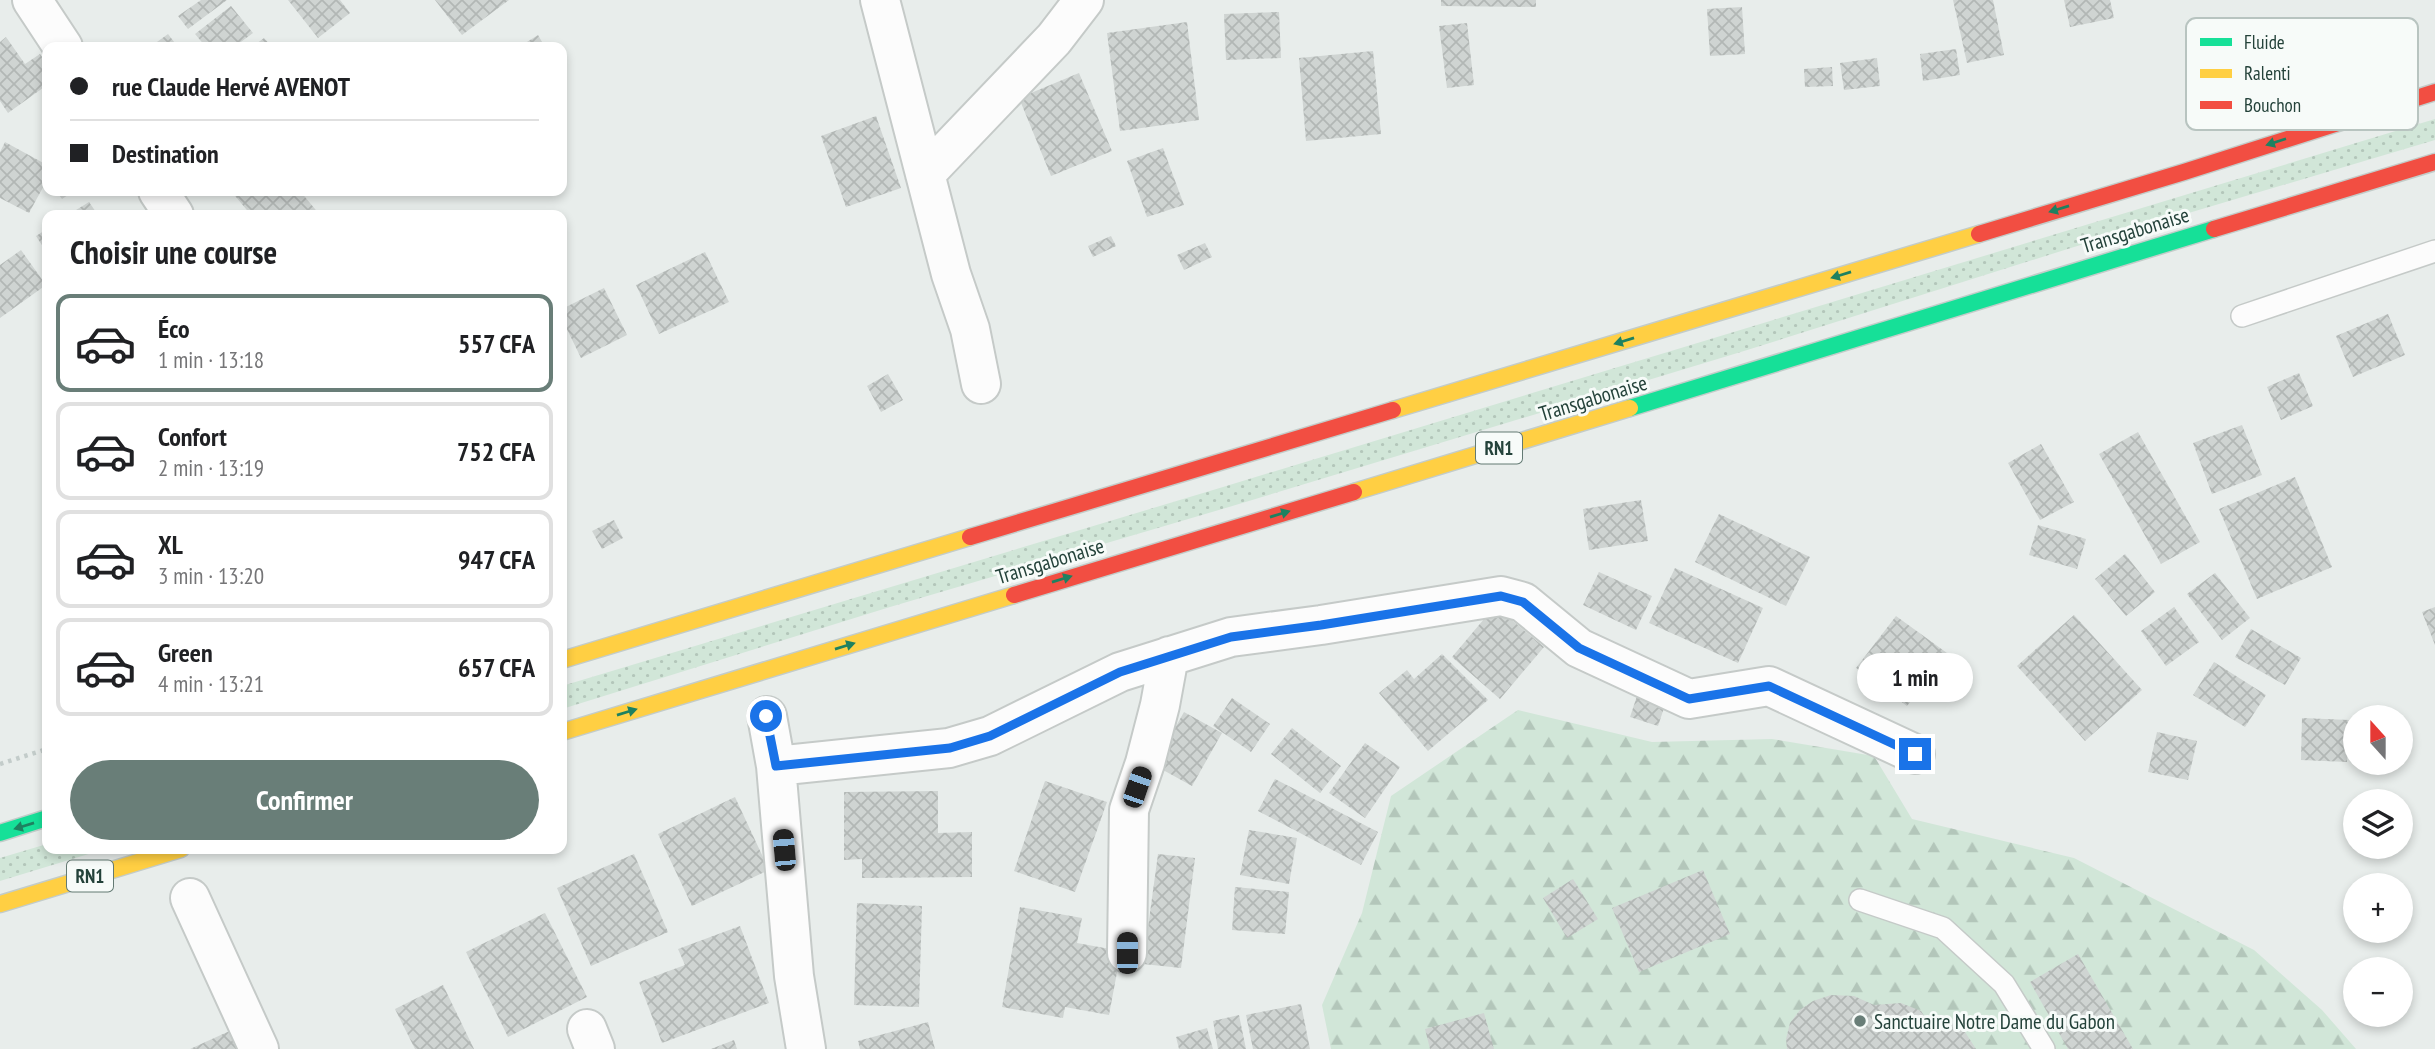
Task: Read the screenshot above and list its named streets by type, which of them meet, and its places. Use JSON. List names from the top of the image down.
{
  "streets": {
    "highway": ["Transgabonaise", "RN1"]
  },
  "places": ["Sanctuaire Notre Dame du Gabon"],
  "legend": ["Fluide", "Ralenti", "Bouchon"],
  "north": "top",
  "page": {
    "banner": ["rue Claude Hervé AVENOT", "Destination"],
    "heading": "Choisir une course",
    "list": [
      {
        "name": "Éco",
        "note": "1 min · 13:18",
        "value": "557 CFA"
      },
      {
        "name": "Confort",
        "note": "2 min · 13:19",
        "value": "752 CFA"
      },
      {
        "name": "XL",
        "note": "3 min · 13:20",
        "value": "947 CFA"
      },
      {
        "name": "Green",
        "note": "4 min · 13:21",
        "value": "657 CFA"
      }
    ],
    "bubble": "1 min",
    "map_buttons": ["+", "−"],
    "buttons": "Confirmer"
  }
}
